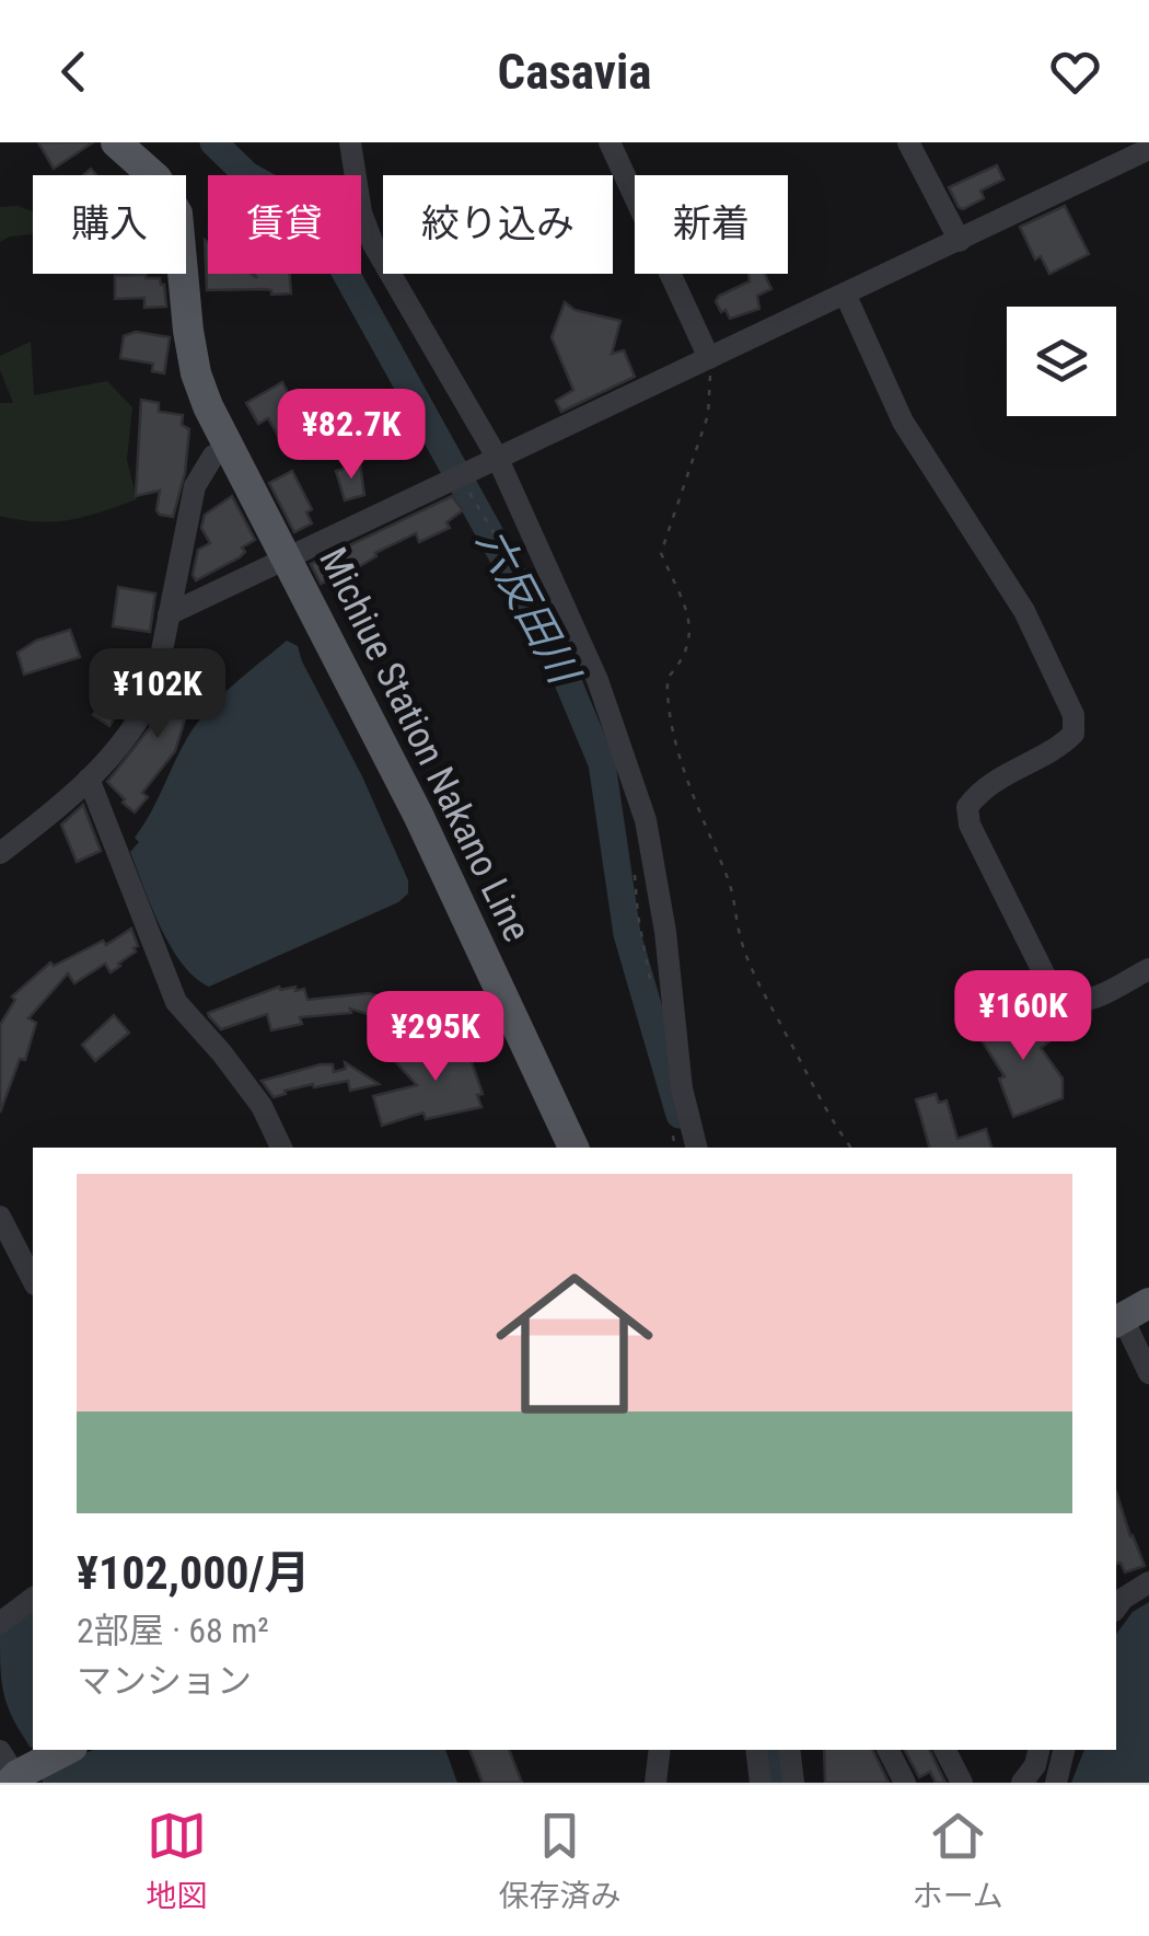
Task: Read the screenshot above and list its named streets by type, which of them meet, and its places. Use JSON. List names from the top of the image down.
{
  "streets": {
    "main road": ["Michiue Station Nakano Line"]
  },
  "water": ["六反田川"],
  "page": {
    "header": "Casavia",
    "chip": [
      "購入",
      "賃貸",
      "絞り込み",
      "新着"
    ],
    "price": [
      "¥82.7K",
      "¥102K",
      "¥160K",
      "¥295K"
    ],
    "list": [
      {
        "name": "¥102,000/月",
        "note": "2部屋 · 68 m² · マンション"
      }
    ],
    "tabs": ["地図", "保存済み", "ホーム"]
  }
}
